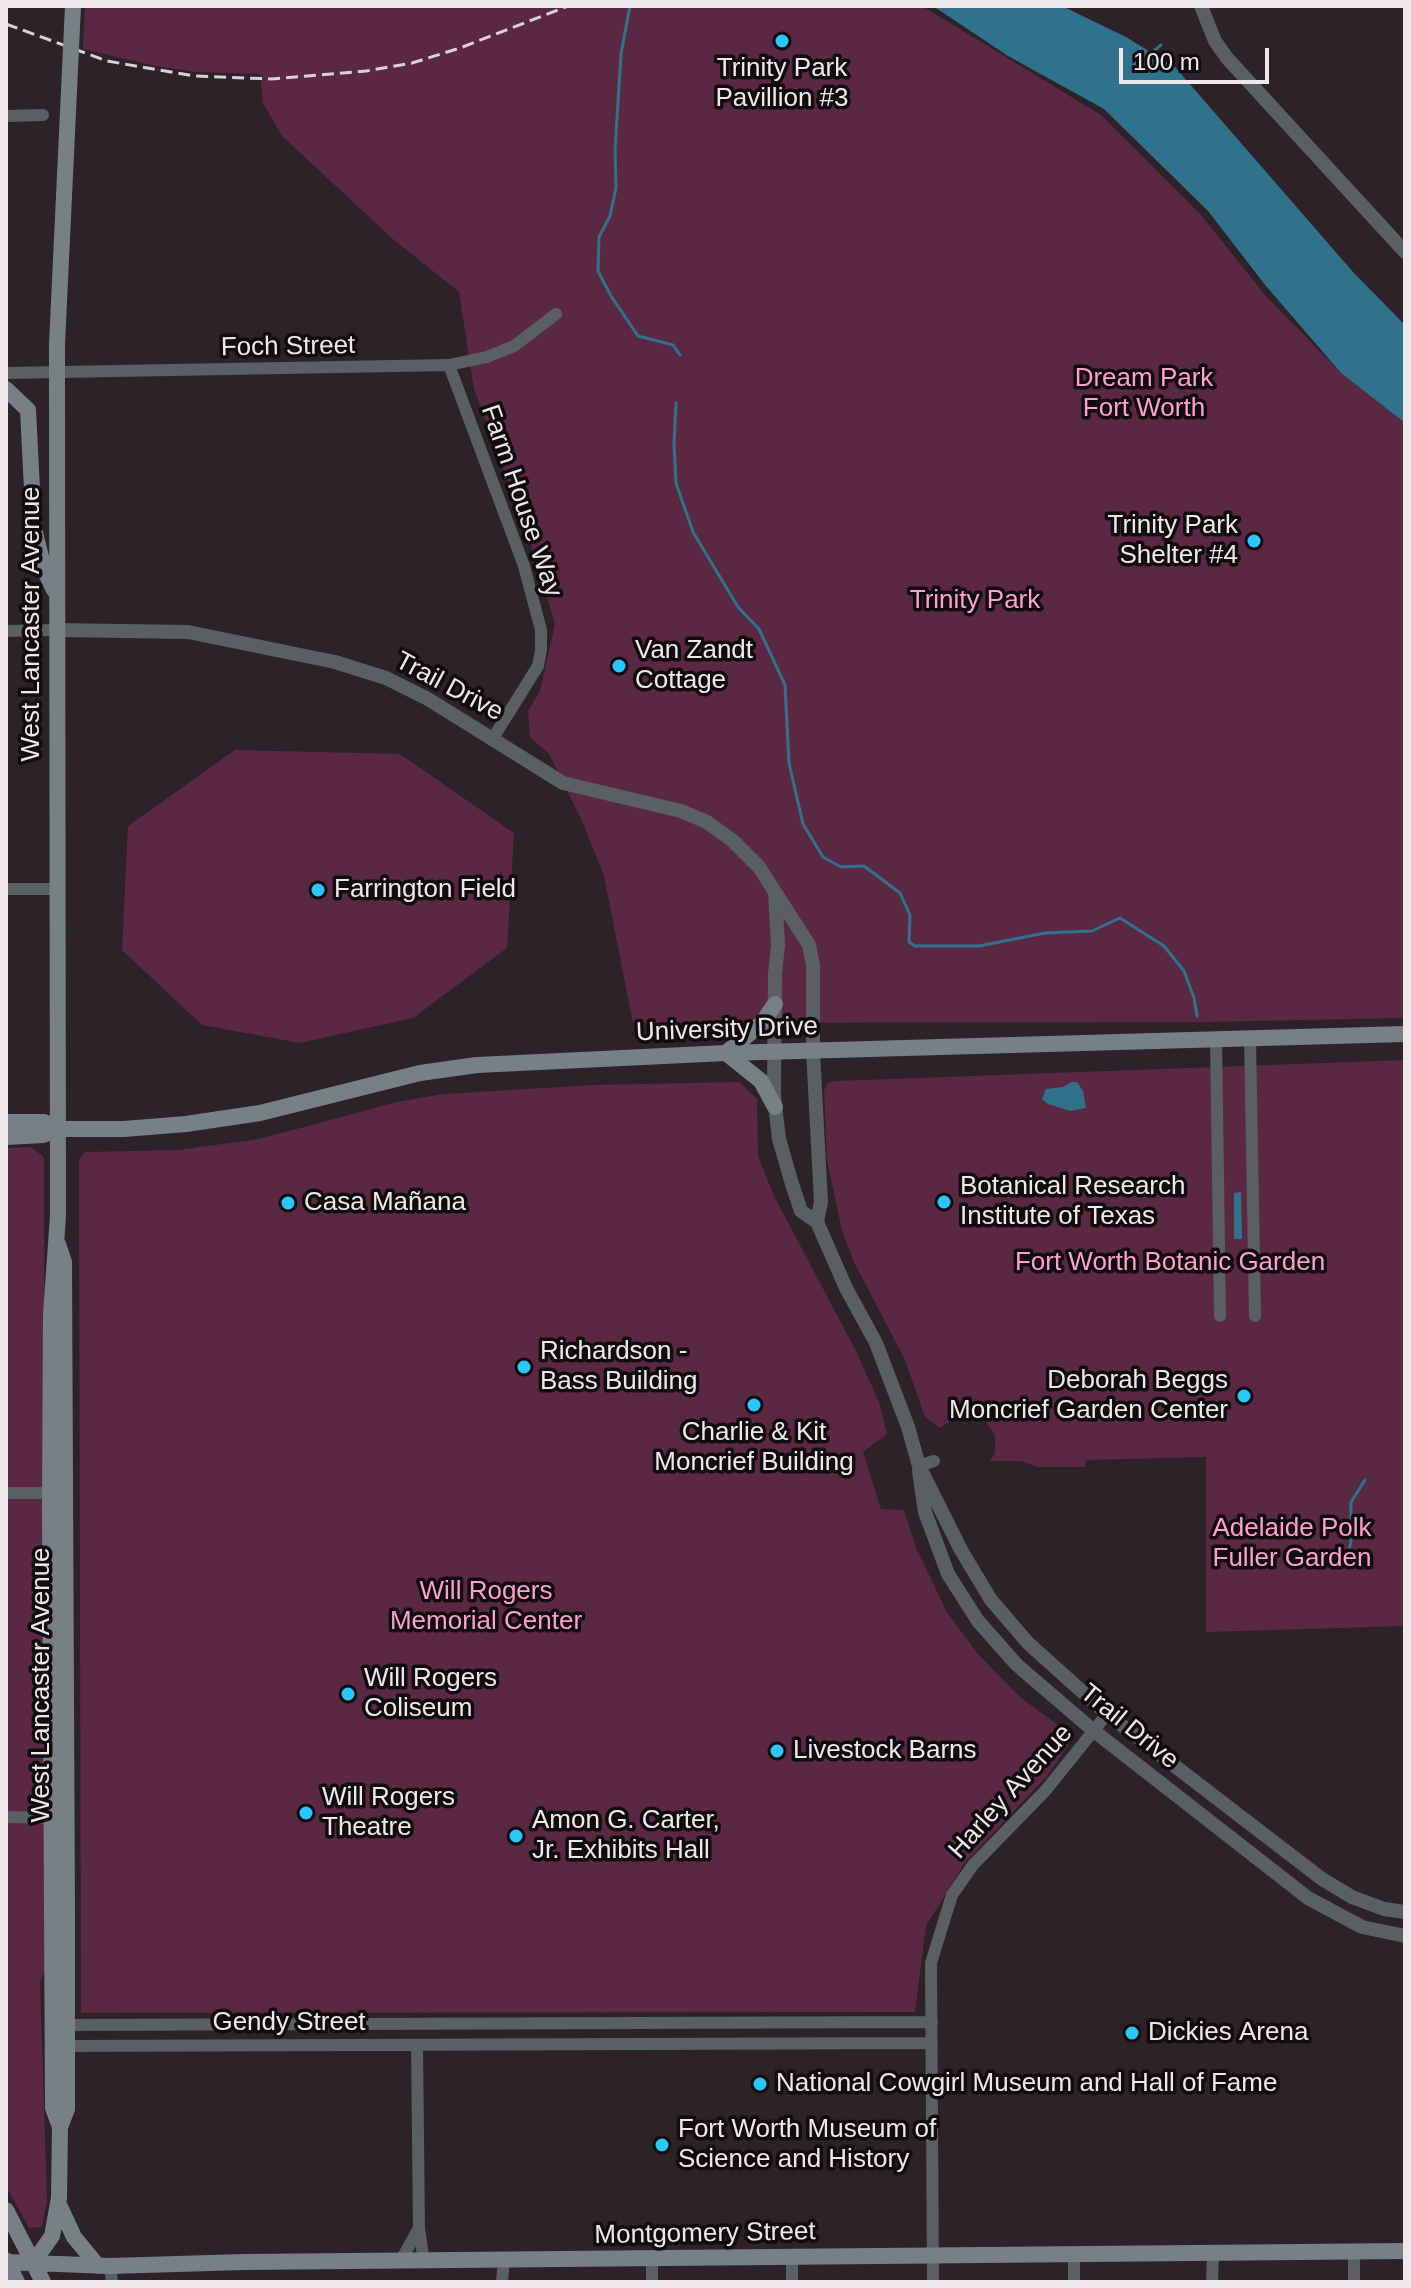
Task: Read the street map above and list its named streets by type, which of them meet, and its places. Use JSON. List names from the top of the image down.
{
  "streets": {
    "main road": ["West Lancaster Avenue", "University Drive", "Montgomery Street"],
    "street": [
      "Foch Street",
      "Farm House Way",
      "Trail Drive",
      "Harley Avenue",
      "Gendy Street"
    ]
  },
  "crossings": [
    ["Foch Street", "Farm House Way"],
    ["Farm House Way", "Trail Drive"],
    ["West Lancaster Avenue", "Trail Drive"],
    ["West Lancaster Avenue", "University Drive"],
    ["West Lancaster Avenue", "Gendy Street"],
    ["West Lancaster Avenue", "Montgomery Street"],
    ["Trail Drive", "University Drive"],
    ["Trail Drive", "Harley Avenue"],
    ["Harley Avenue", "Gendy Street"],
    ["Harley Avenue", "Montgomery Street"]
  ],
  "parks": [
    "Dream Park Fort Worth",
    "Trinity Park",
    "Fort Worth Botanic Garden",
    "Adelaide Polk Fuller Garden",
    "Will Rogers Memorial Center"
  ],
  "places": [
    "Trinity Park Pavillion #3",
    "Trinity Park Shelter #4",
    "Van Zandt Cottage",
    "Farrington Field",
    "Botanical Research Institute of Texas",
    "Casa Mañana",
    "Richardson - Bass Building",
    "Deborah Beggs Moncrief Garden Center",
    "Charlie & Kit Moncrief Building",
    "Will Rogers Coliseum",
    "Livestock Barns",
    "Will Rogers Theatre",
    "Amon G. Carter, Jr. Exhibits Hall",
    "Dickies Arena",
    "National Cowgirl Museum and Hall of Fame",
    "Fort Worth Museum of Science and History"
  ],
  "scale_bar": "100 m"
}
